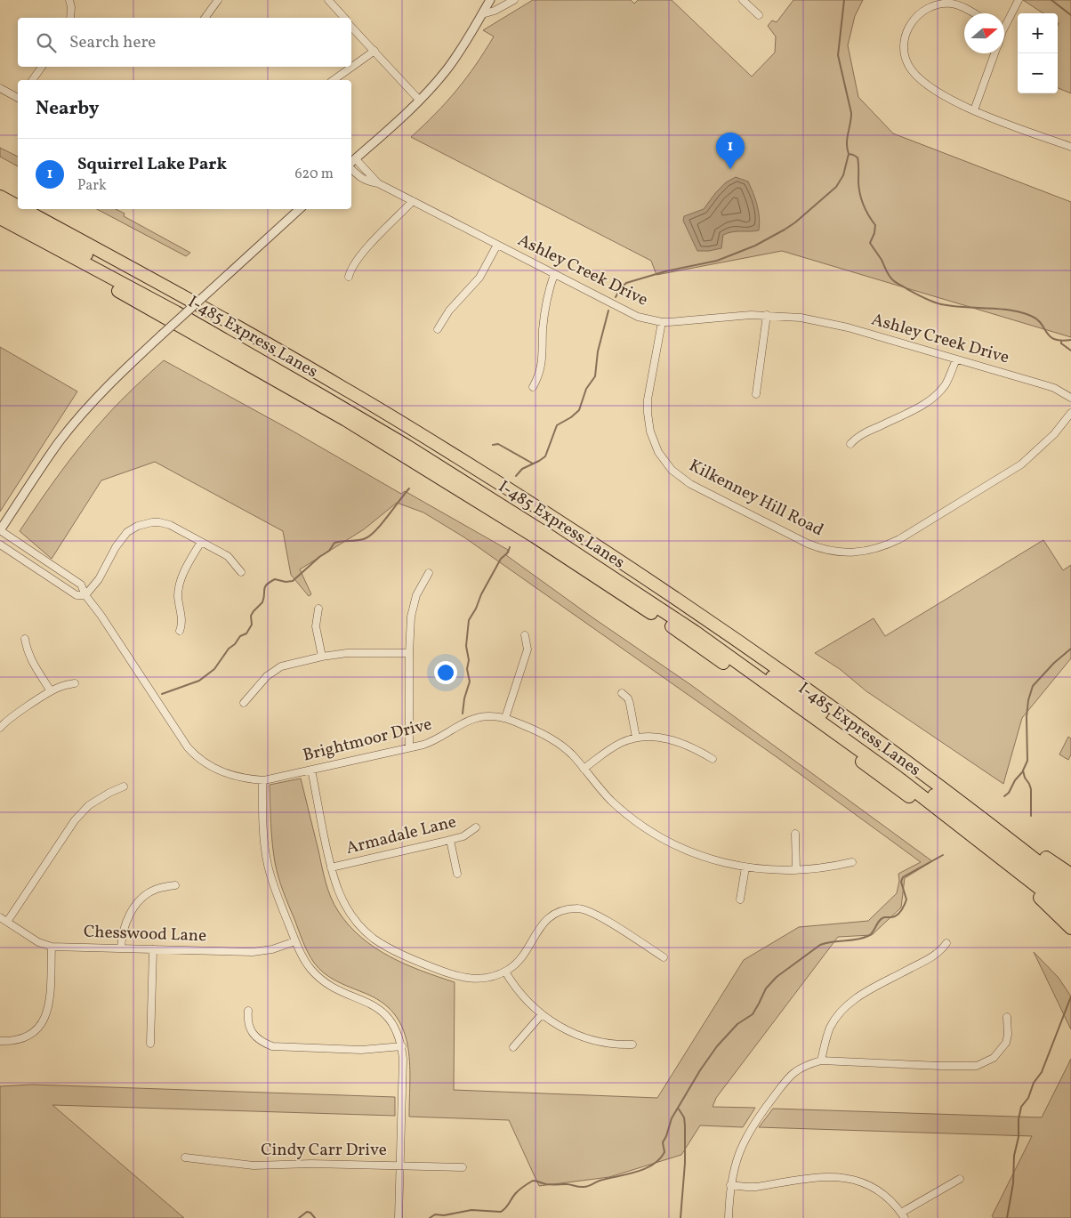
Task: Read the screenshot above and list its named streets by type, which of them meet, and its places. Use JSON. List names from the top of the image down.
{
  "streets": {
    "highway": ["I-485 Express Lanes"],
    "street": [
      "Ashley Creek Drive",
      "Kilkenney Hill Road",
      "Brightmoor Drive",
      "Armadale Lane",
      "Chesswood Lane",
      "Cindy Carr Drive"
    ]
  },
  "crossings": [
    ["Ashley Creek Drive", "Kilkenney Hill Road"]
  ],
  "north": "right",
  "page": {
    "map_buttons": ["+", "−"],
    "search": "Search here",
    "heading": "Nearby",
    "pins": "1",
    "list": [
      {
        "mark": "1",
        "name": "Squirrel Lake Park",
        "note": "Park",
        "value": "620 m"
      }
    ]
  }
}
